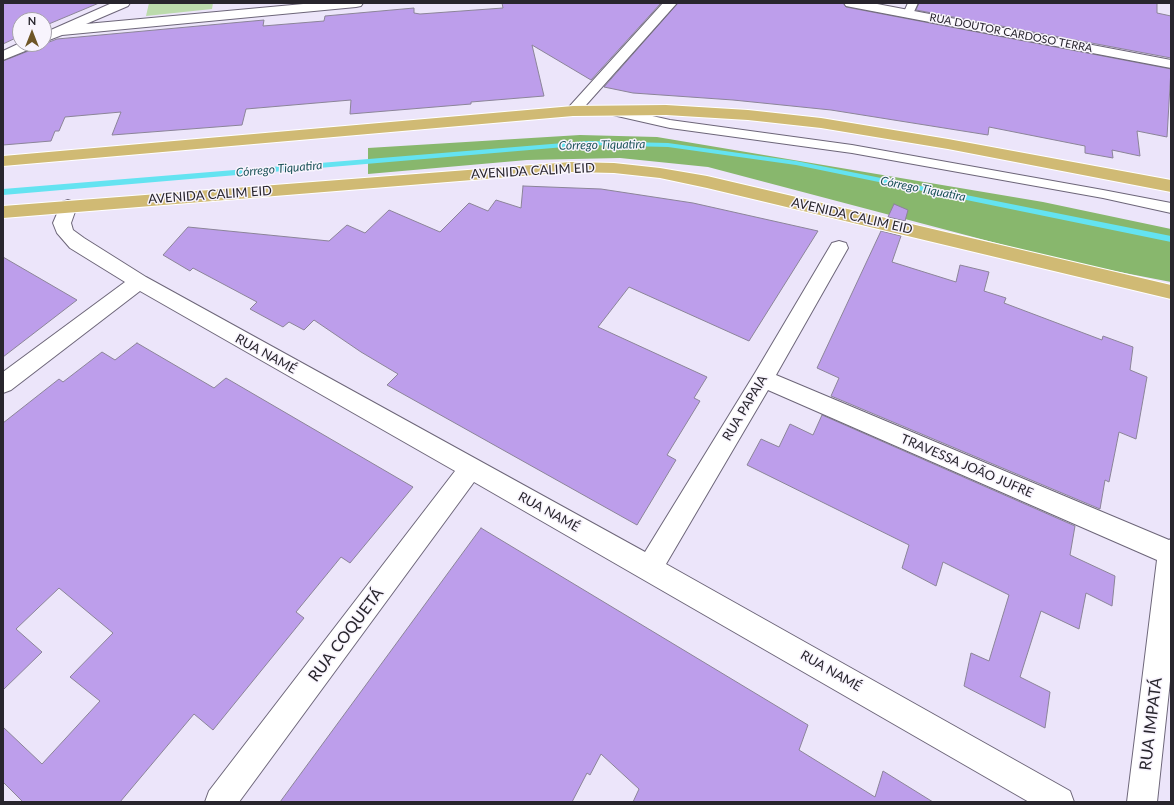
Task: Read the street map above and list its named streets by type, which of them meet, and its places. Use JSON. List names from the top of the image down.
{
  "streets": {
    "main road": ["AVENIDA CALIM EID"],
    "street": [
      "RUA DOUTOR CARDOSO TERRA",
      "RUA NAMÉ",
      "RUA PAPAIA",
      "TRAVESSA JOÃO JUFRE",
      "RUA COQUETÁ",
      "RUA IMPATÁ"
    ]
  },
  "crossings": [
    ["AVENIDA CALIM EID", "RUA NAMÉ"],
    ["RUA NAMÉ", "RUA PAPAIA"],
    ["RUA NAMÉ", "RUA COQUETÁ"],
    ["RUA PAPAIA", "TRAVESSA JOÃO JUFRE"],
    ["TRAVESSA JOÃO JUFRE", "RUA IMPATÁ"]
  ],
  "water": ["Córrego Tiquatira"],
  "north": "top"
}
